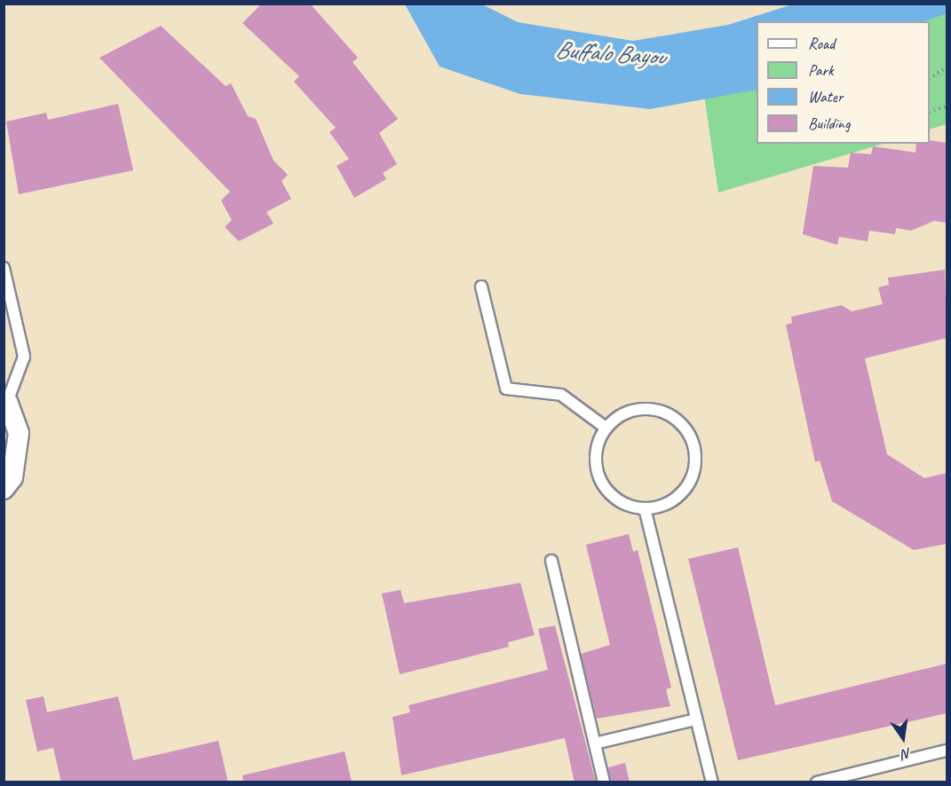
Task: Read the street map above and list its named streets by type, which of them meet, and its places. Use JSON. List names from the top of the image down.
{
  "water": ["Buffalo Bayou"],
  "legend": [
    "Road",
    "Park",
    "Water",
    "Building"
  ],
  "north": "bottom"
}
